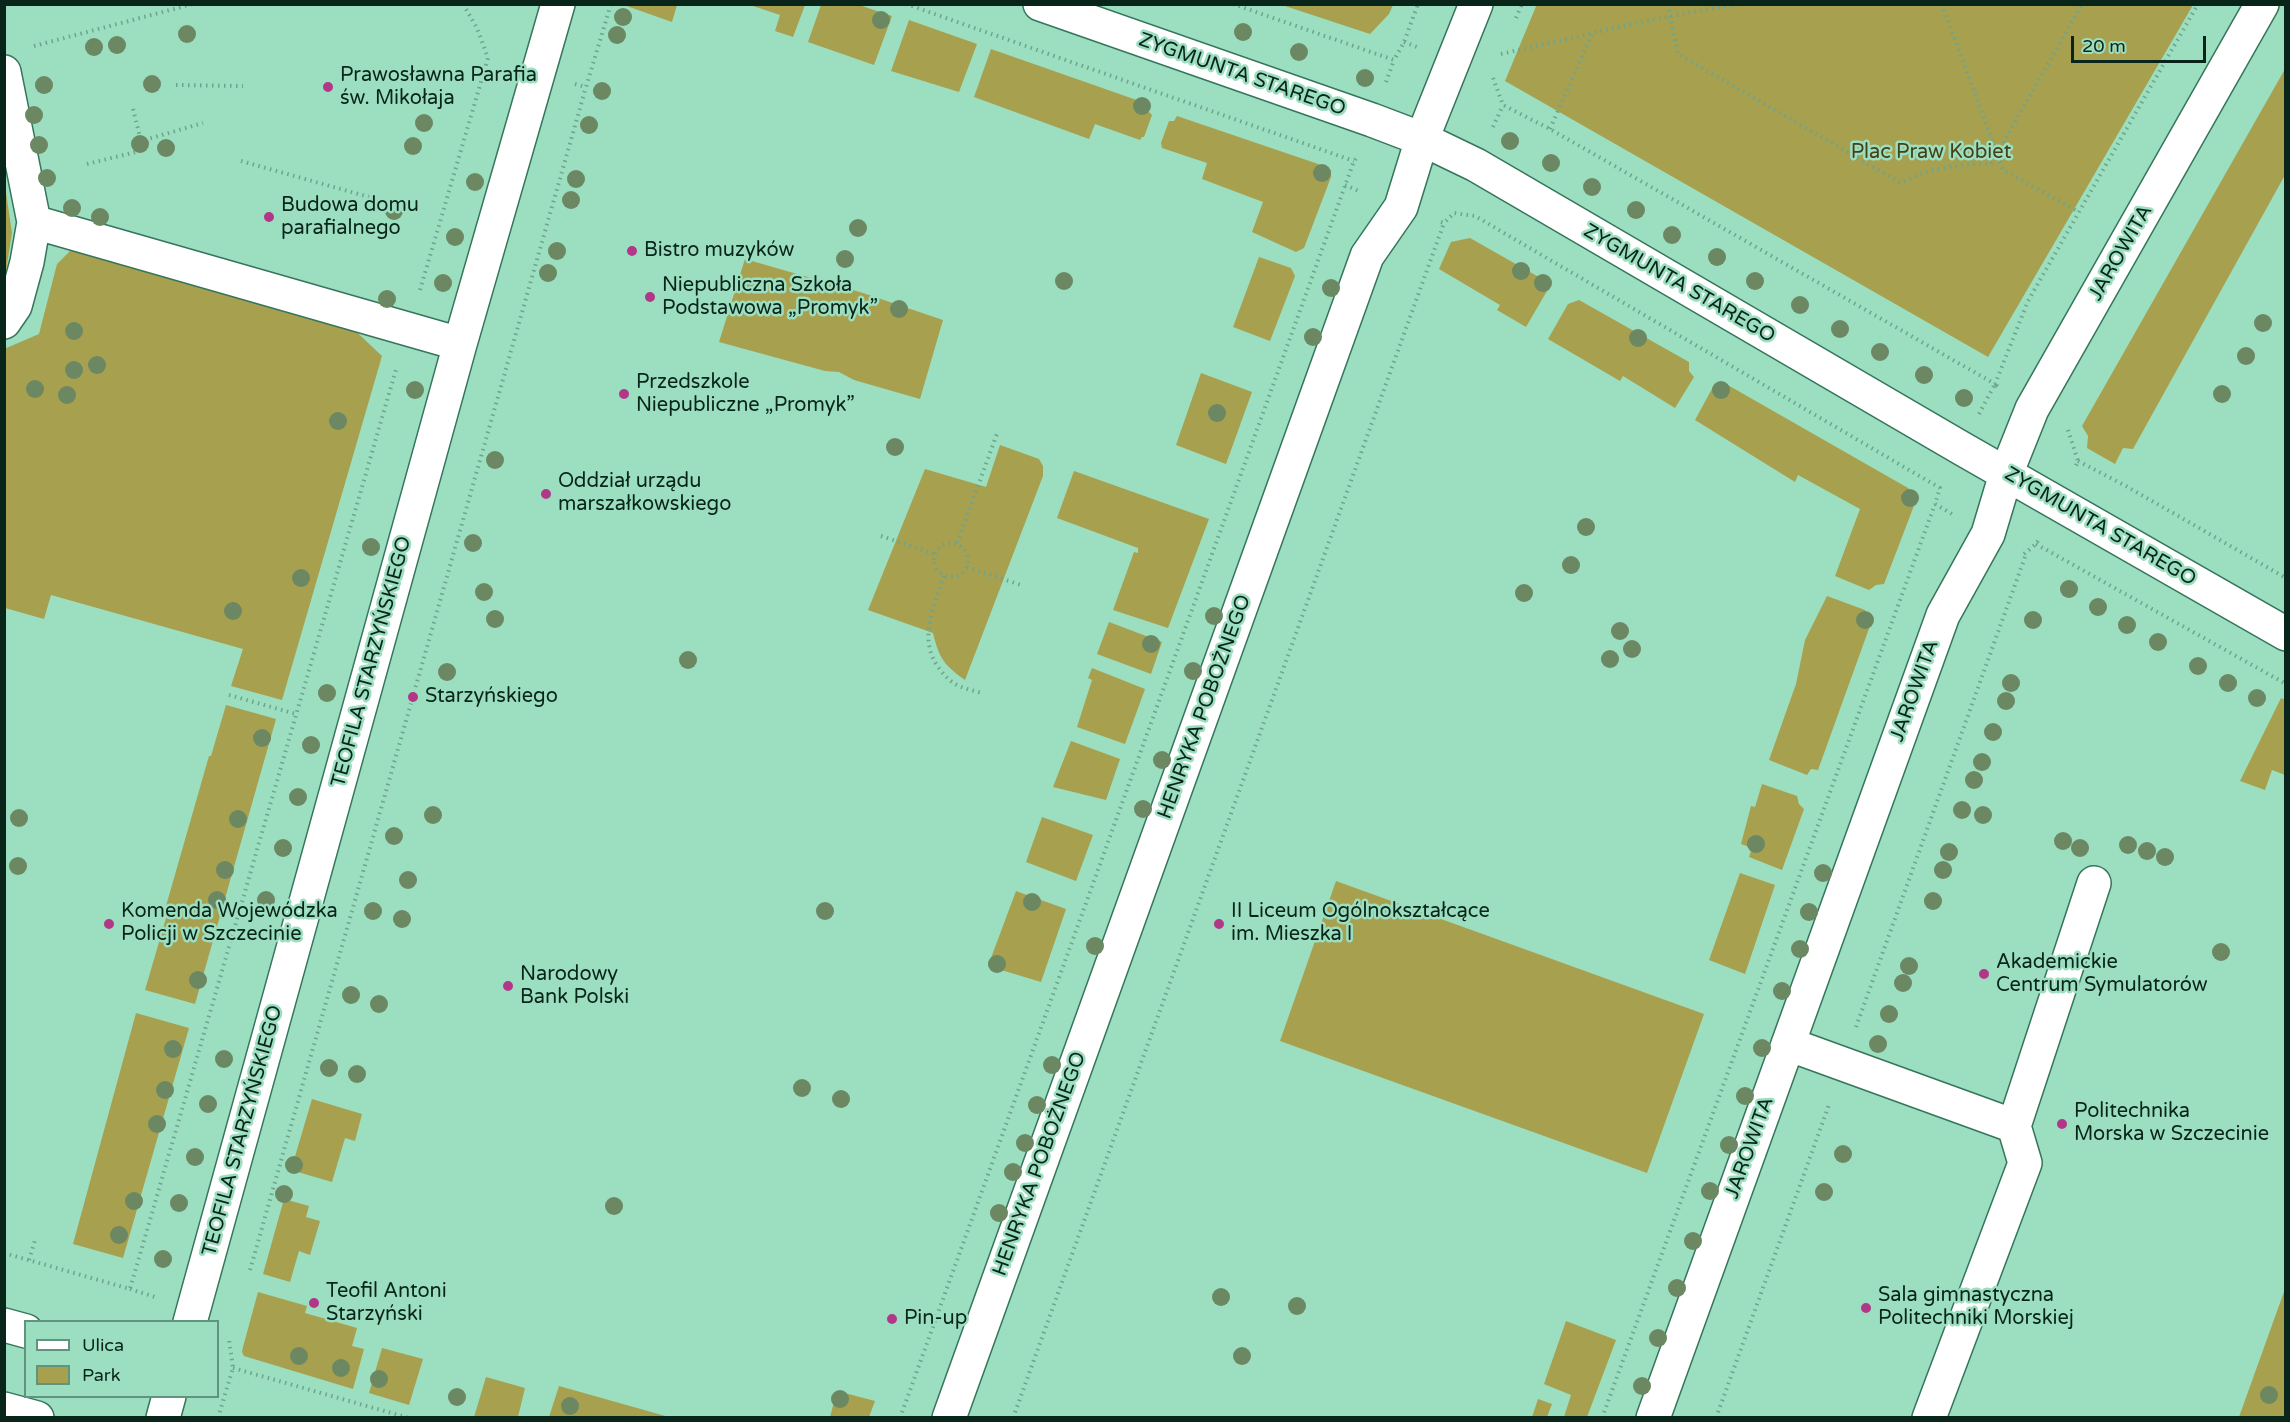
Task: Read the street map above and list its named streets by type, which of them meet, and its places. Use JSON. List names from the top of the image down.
{
  "streets": {
    "street": [
      "ZYGMUNTA STAREGO",
      "JAROWITA",
      "TEOFILA STARZYŃSKIEGO",
      "HENRYKA POBOŻNEGO"
    ]
  },
  "crossings": [
    ["ZYGMUNTA STAREGO", "JAROWITA"],
    ["ZYGMUNTA STAREGO", "HENRYKA POBOŻNEGO"]
  ],
  "parks": ["Plac Praw Kobiet"],
  "places": [
    "Prawosławna Parafia św. Mikołaja",
    "Budowa domu parafialnego",
    "Bistro muzyków",
    "Niepubliczna Szkoła Podstawowa „Promyk”",
    "Przedszkole Niepubliczne „Promyk”",
    "Oddział urządu marszałkowskiego",
    "Starzyńskiego",
    "Komenda Wojewódzka Policji w Szczecinie",
    "II Liceum Ogólnokształcące im. Mieszka I",
    "Akademickie Centrum Symulatorów",
    "Narodowy Bank Polski",
    "Politechnika Morska w Szczecinie",
    "Teofil Antoni Starzyński",
    "Sala gimnastyczna Politechniki Morskiej",
    "Pin-up"
  ],
  "legend": ["Ulica", "Park"],
  "scale_bar": "20 m"
}
